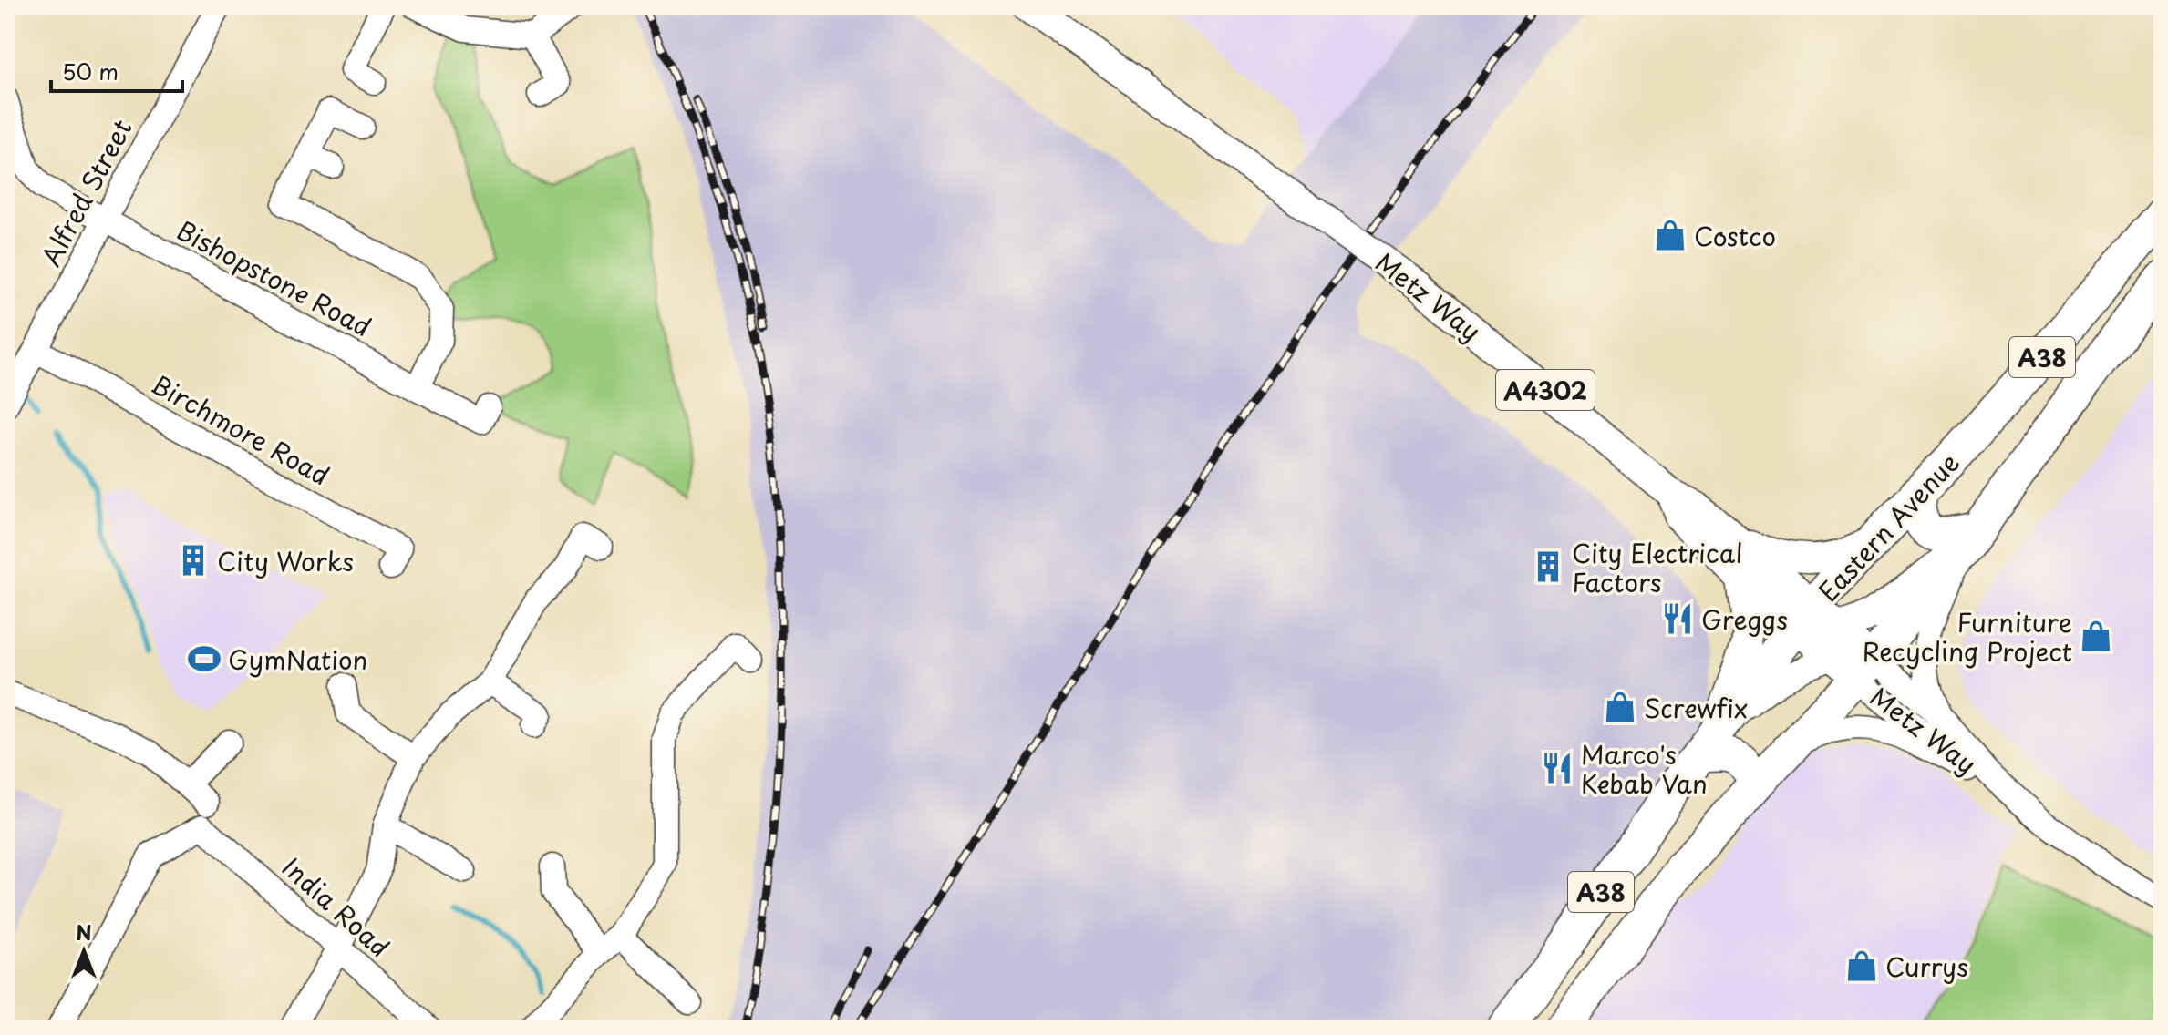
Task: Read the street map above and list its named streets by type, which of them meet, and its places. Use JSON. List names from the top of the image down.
{
  "streets": {
    "highway": ["A38", "Eastern Avenue"],
    "main road": ["Metz Way", "A4302"],
    "street": [
      "Alfred Street",
      "Bishopstone Road",
      "Birchmore Road",
      "India Road"
    ]
  },
  "crossings": [
    ["Alfred Street", "Bishopstone Road"],
    ["Alfred Street", "Birchmore Road"],
    ["Metz Way", "A38"],
    ["Metz Way", "Eastern Avenue"]
  ],
  "places": {
    "shop": [
      "Costco",
      "Furniture Recycling Project",
      "Screwfix",
      "Currys"
    ],
    "building": ["City Works", "City Electrical Factors"],
    "restaurant": ["Greggs", "Marco's Kebab Van"],
    "sports": ["GymNation"]
  },
  "scale_bar": "50 m",
  "north": "top"
}
